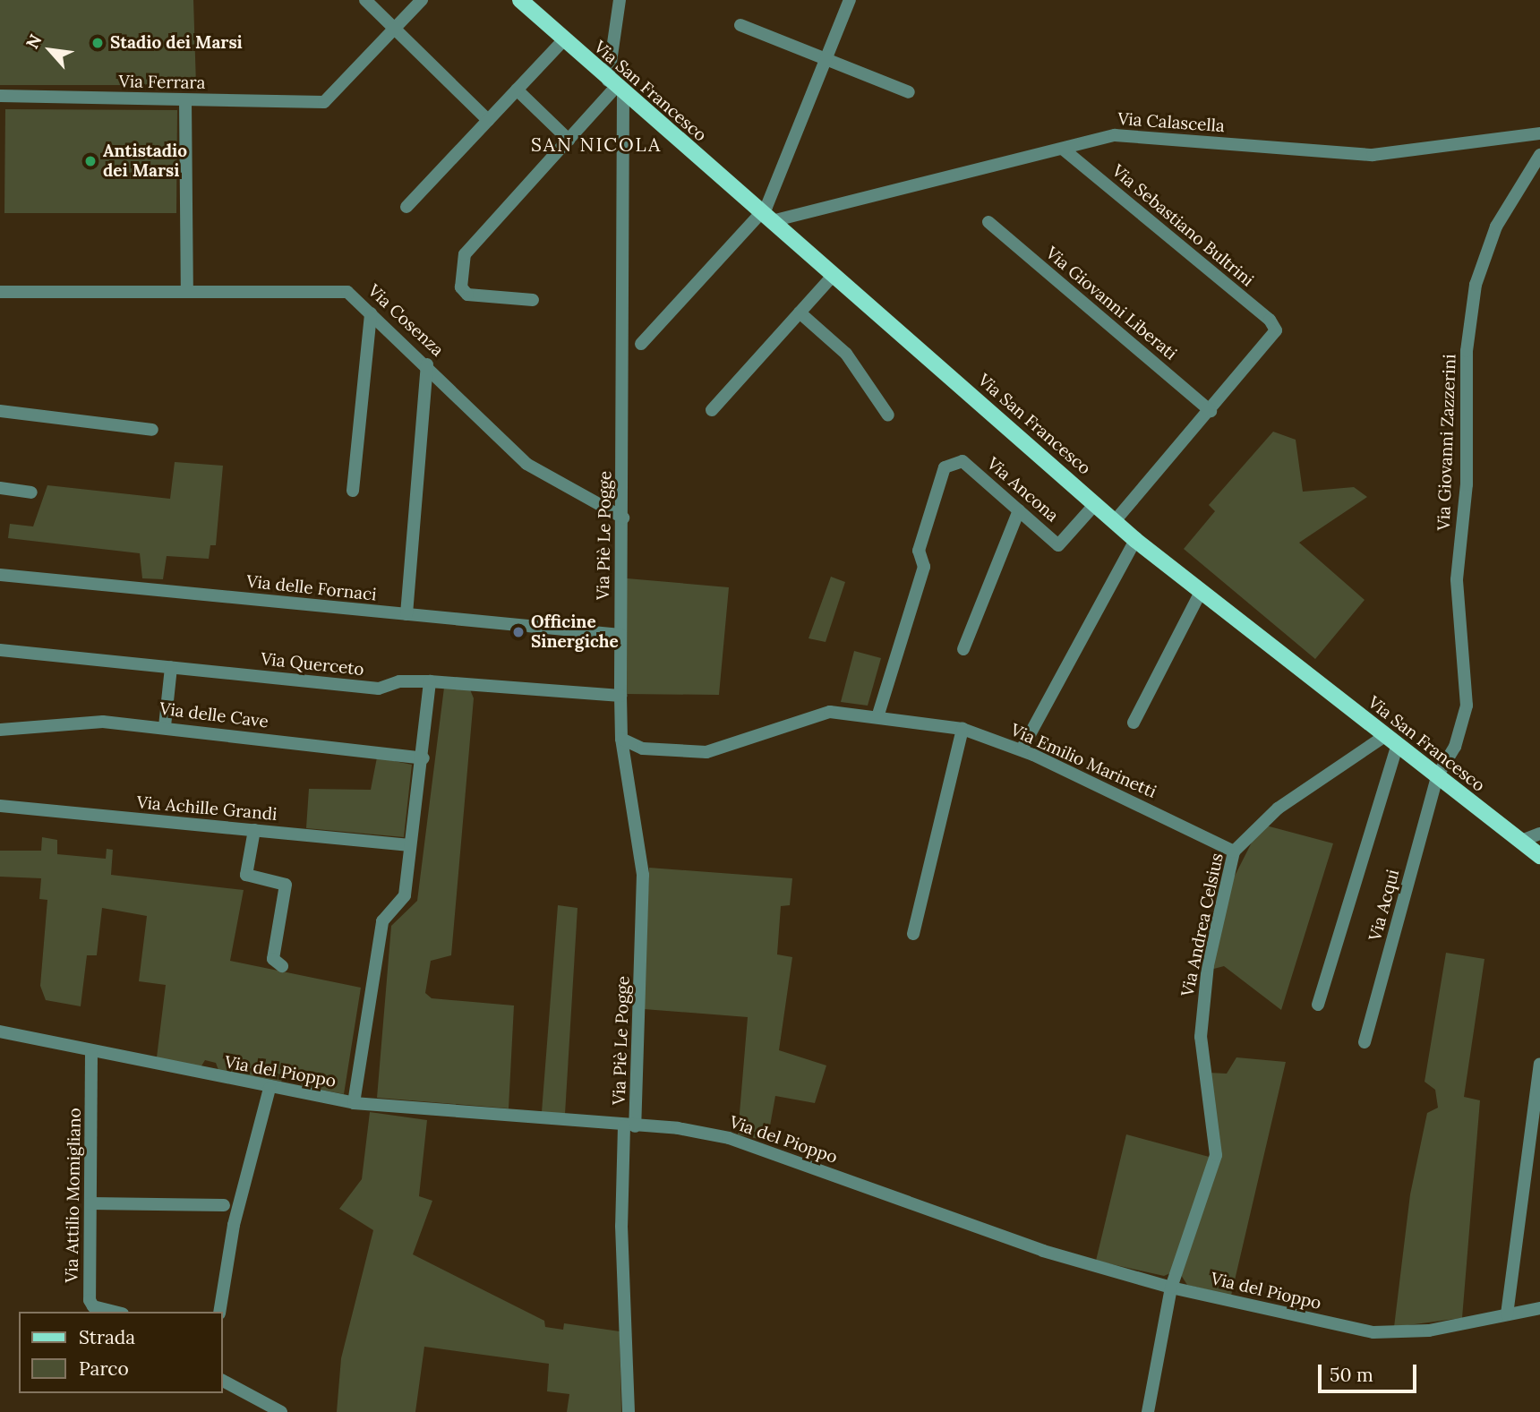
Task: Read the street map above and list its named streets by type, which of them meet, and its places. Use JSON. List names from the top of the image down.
{
  "streets": {
    "main road": ["Via San Francesco"],
    "street": [
      "Via Ferrara",
      "Via Calascella",
      "Via Sebastiano Bultrini",
      "Via Giovanni Liberati",
      "Via Cosenza",
      "Via Giovanni Zazzerini",
      "Via Ancona",
      "Via Piè Le Pogge",
      "Via delle Fornaci",
      "Via Querceto",
      "Via delle Cave",
      "Via Emilio Marinetti",
      "Via Achille Grandi",
      "Via Acqui",
      "Via Andrea Celsius",
      "Via del Pioppo",
      "Via Attilio Momigliano"
    ]
  },
  "crossings": [
    ["Via San Francesco", "Via Calascella"],
    ["Via San Francesco", "Via Giovanni Zazzerini"],
    ["Via San Francesco", "Via Ancona"],
    ["Via San Francesco", "Via Piè Le Pogge"],
    ["Via San Francesco", "Via Acqui"],
    ["Via San Francesco", "Via Andrea Celsius"],
    ["Via Calascella", "Via Sebastiano Bultrini"],
    ["Via Sebastiano Bultrini", "Via Giovanni Liberati"],
    ["Via Cosenza", "Via Piè Le Pogge"],
    ["Via Giovanni Zazzerini", "Via Acqui"],
    ["Via Ancona", "Via Emilio Marinetti"],
    ["Via Piè Le Pogge", "Via delle Fornaci"],
    ["Via Piè Le Pogge", "Via Querceto"],
    ["Via Piè Le Pogge", "Via Emilio Marinetti"],
    ["Via Piè Le Pogge", "Via del Pioppo"],
    ["Via Emilio Marinetti", "Via Andrea Celsius"],
    ["Via Andrea Celsius", "Via del Pioppo"],
    ["Via del Pioppo", "Via Attilio Momigliano"]
  ],
  "districts": ["SAN NICOLA"],
  "places": ["Stadio dei Marsi", "Antistadio dei Marsi", "Officine Sinergiche"],
  "legend": ["Strada", "Parco"],
  "scale_bar": "50 m",
  "north": "top left"
}
